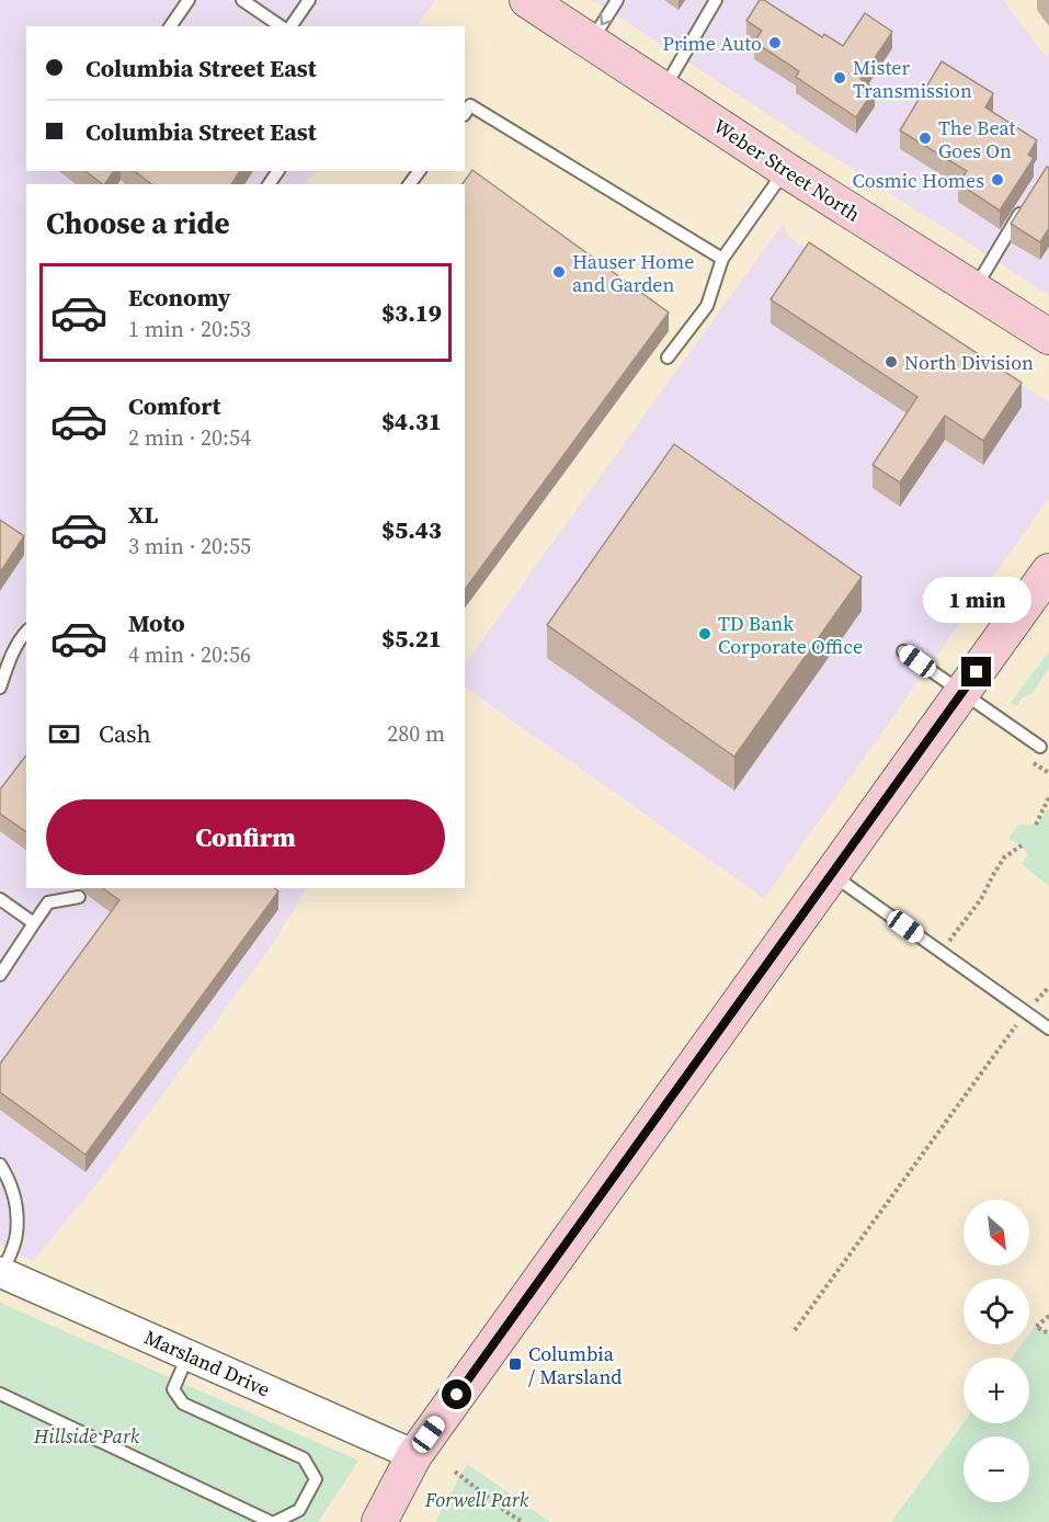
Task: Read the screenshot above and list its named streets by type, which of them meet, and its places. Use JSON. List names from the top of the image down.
{
  "streets": {
    "main road": ["Weber Street North"],
    "street": ["Marsland Drive"]
  },
  "parks": ["Hillside Park", "Forwell Park"],
  "places": {
    "other": [
      "Prime Auto",
      "Mister Transmission",
      "The Beat Goes On",
      "Cosmic Homes",
      "Hauser Home and Garden",
      "North Division",
      "TD Bank Corporate Office"
    ],
    "transit": ["Columbia / Marsland"]
  },
  "north": "bottom right",
  "page": {
    "banner": ["Columbia Street East", "Columbia Street East"],
    "heading": "Choose a ride",
    "list": [
      {
        "name": "Economy",
        "note": "1 min · 20:53",
        "value": "$3.19"
      },
      {
        "name": "Comfort",
        "note": "2 min · 20:54",
        "value": "$4.31"
      },
      {
        "name": "XL",
        "note": "3 min · 20:55",
        "value": "$5.43"
      },
      {
        "name": "Moto",
        "note": "4 min · 20:56",
        "value": "$5.21"
      }
    ],
    "bubble": "1 min",
    "pay": ["Cash", "280 m"],
    "buttons": "Confirm",
    "map_buttons": ["+", "−"]
  }
}
